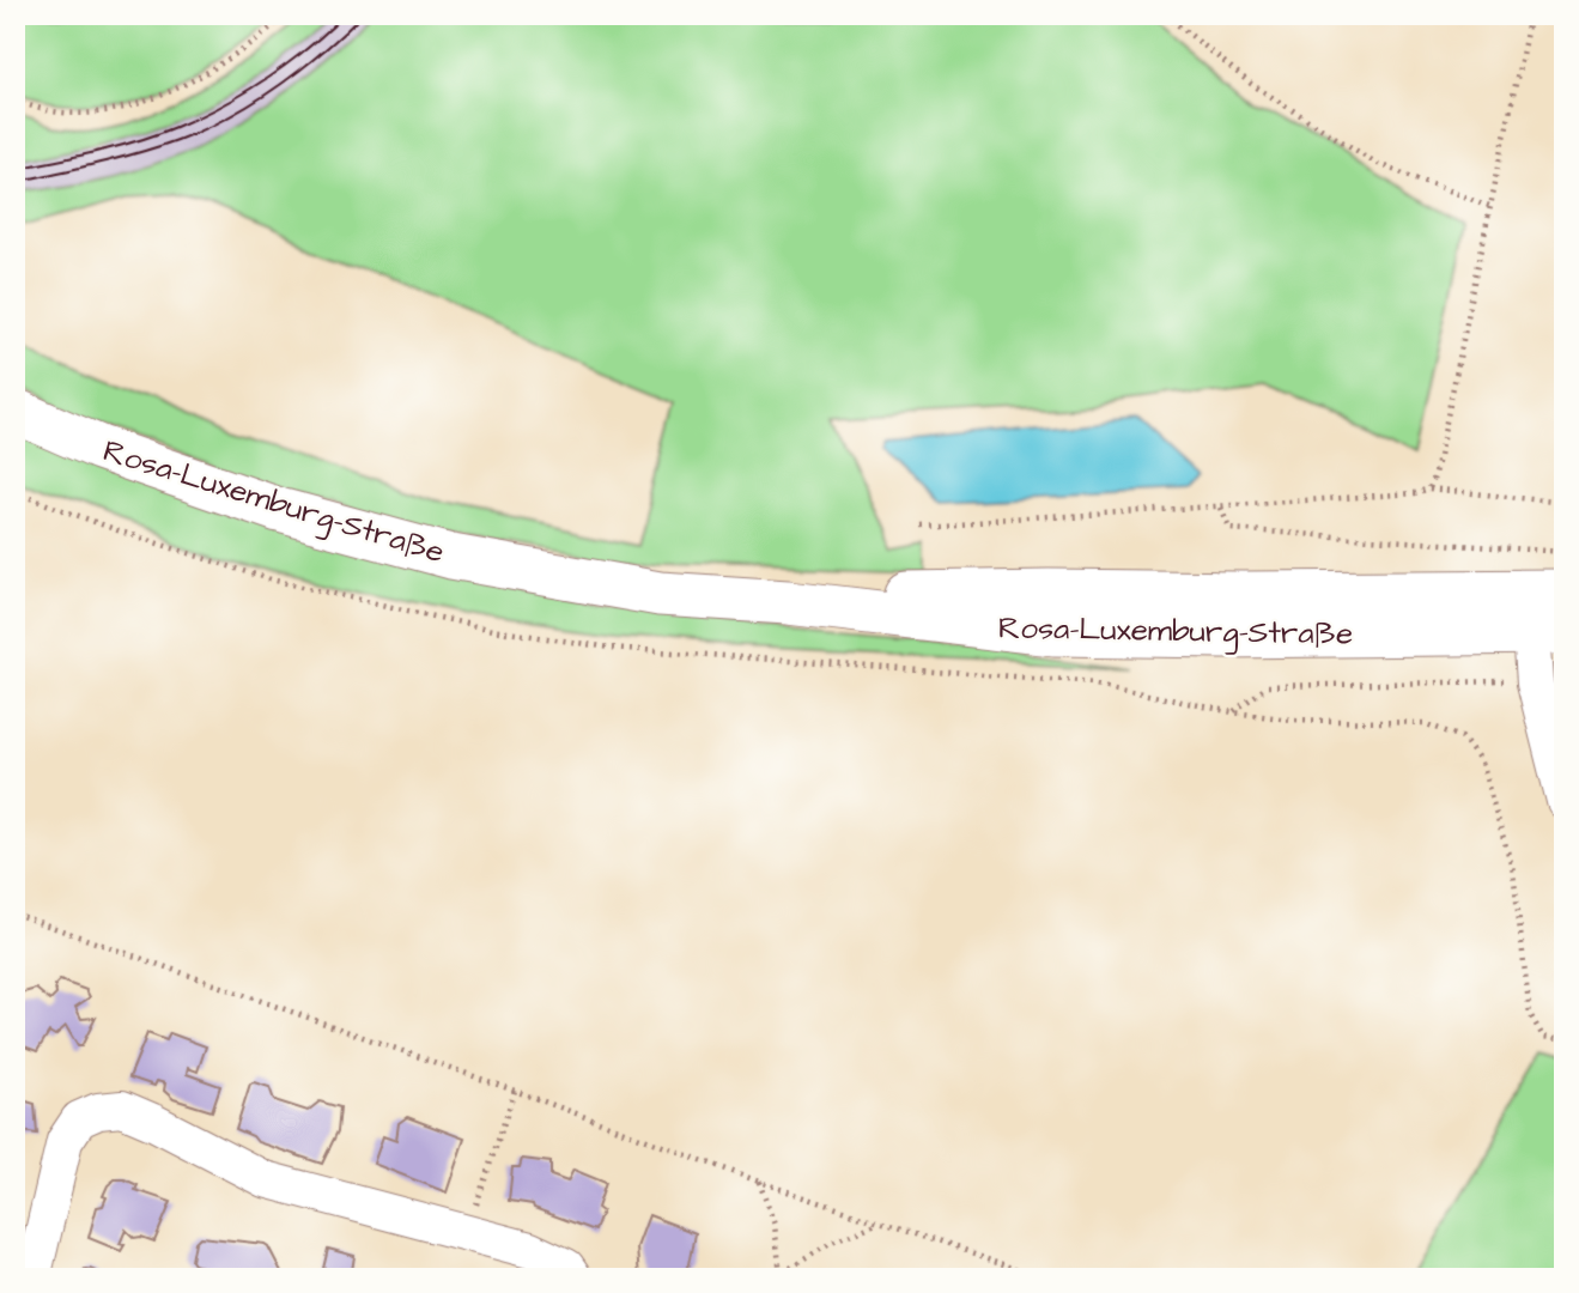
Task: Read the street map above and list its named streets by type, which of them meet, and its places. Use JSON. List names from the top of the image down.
{
  "streets": {
    "main road": ["Rosa-Luxemburg-Straße"]
  }
}
